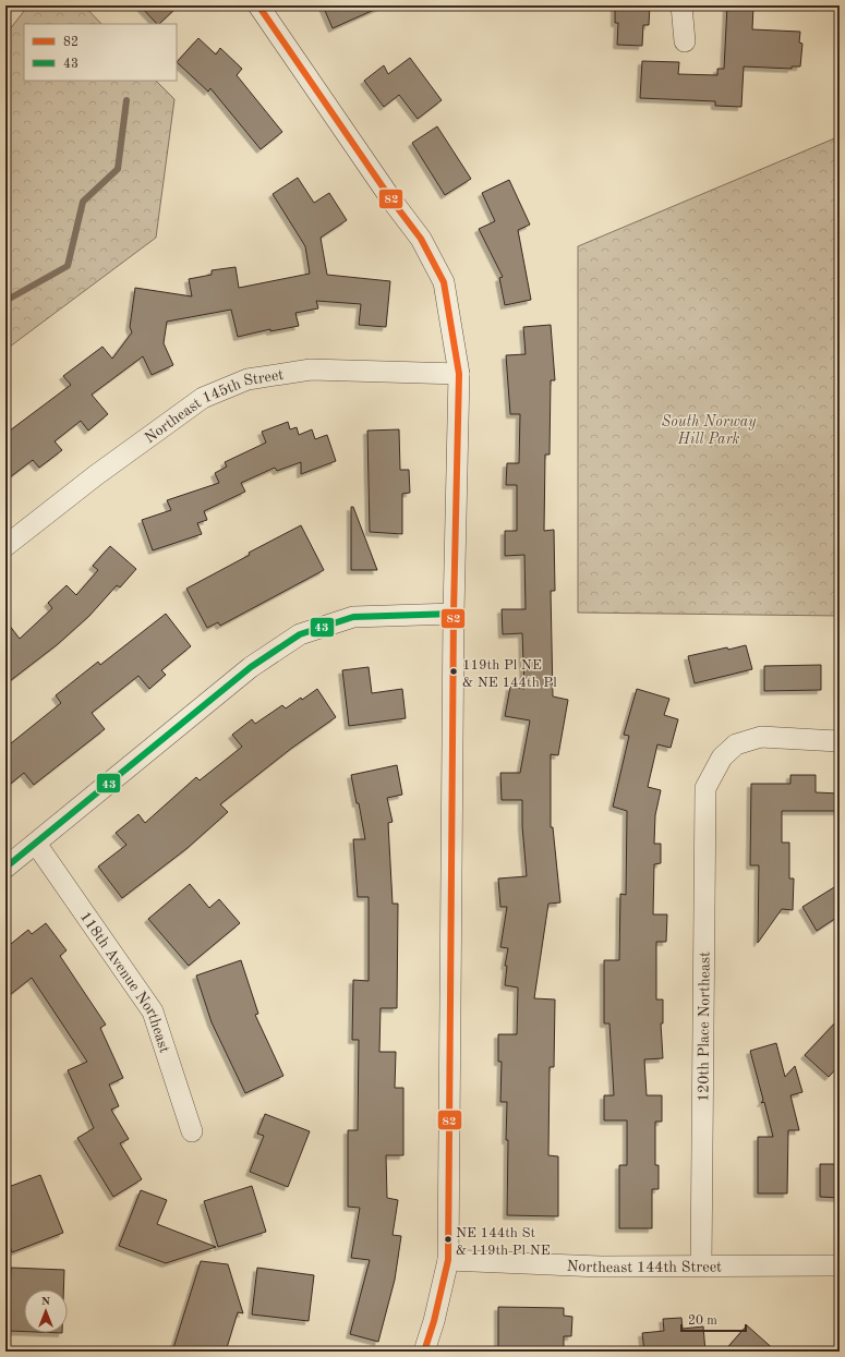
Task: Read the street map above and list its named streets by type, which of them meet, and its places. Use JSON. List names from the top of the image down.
{
  "streets": {
    "street": [
      "Northeast 145th Street",
      "118th Avenue Northeast",
      "120th Place Northeast",
      "Northeast 144th Street"
    ]
  },
  "crossings": [
    ["120th Place Northeast", "Northeast 144th Street"]
  ],
  "parks": ["South Norway Hill Park"],
  "places": ["119th Pl NE & NE 144th Pl", "NE 144th St & 119th Pl NE"],
  "lines": ["transit line 82", "transit line 43"],
  "legend": ["82", "43"],
  "scale_bar": "20 m",
  "north": "top"
}
